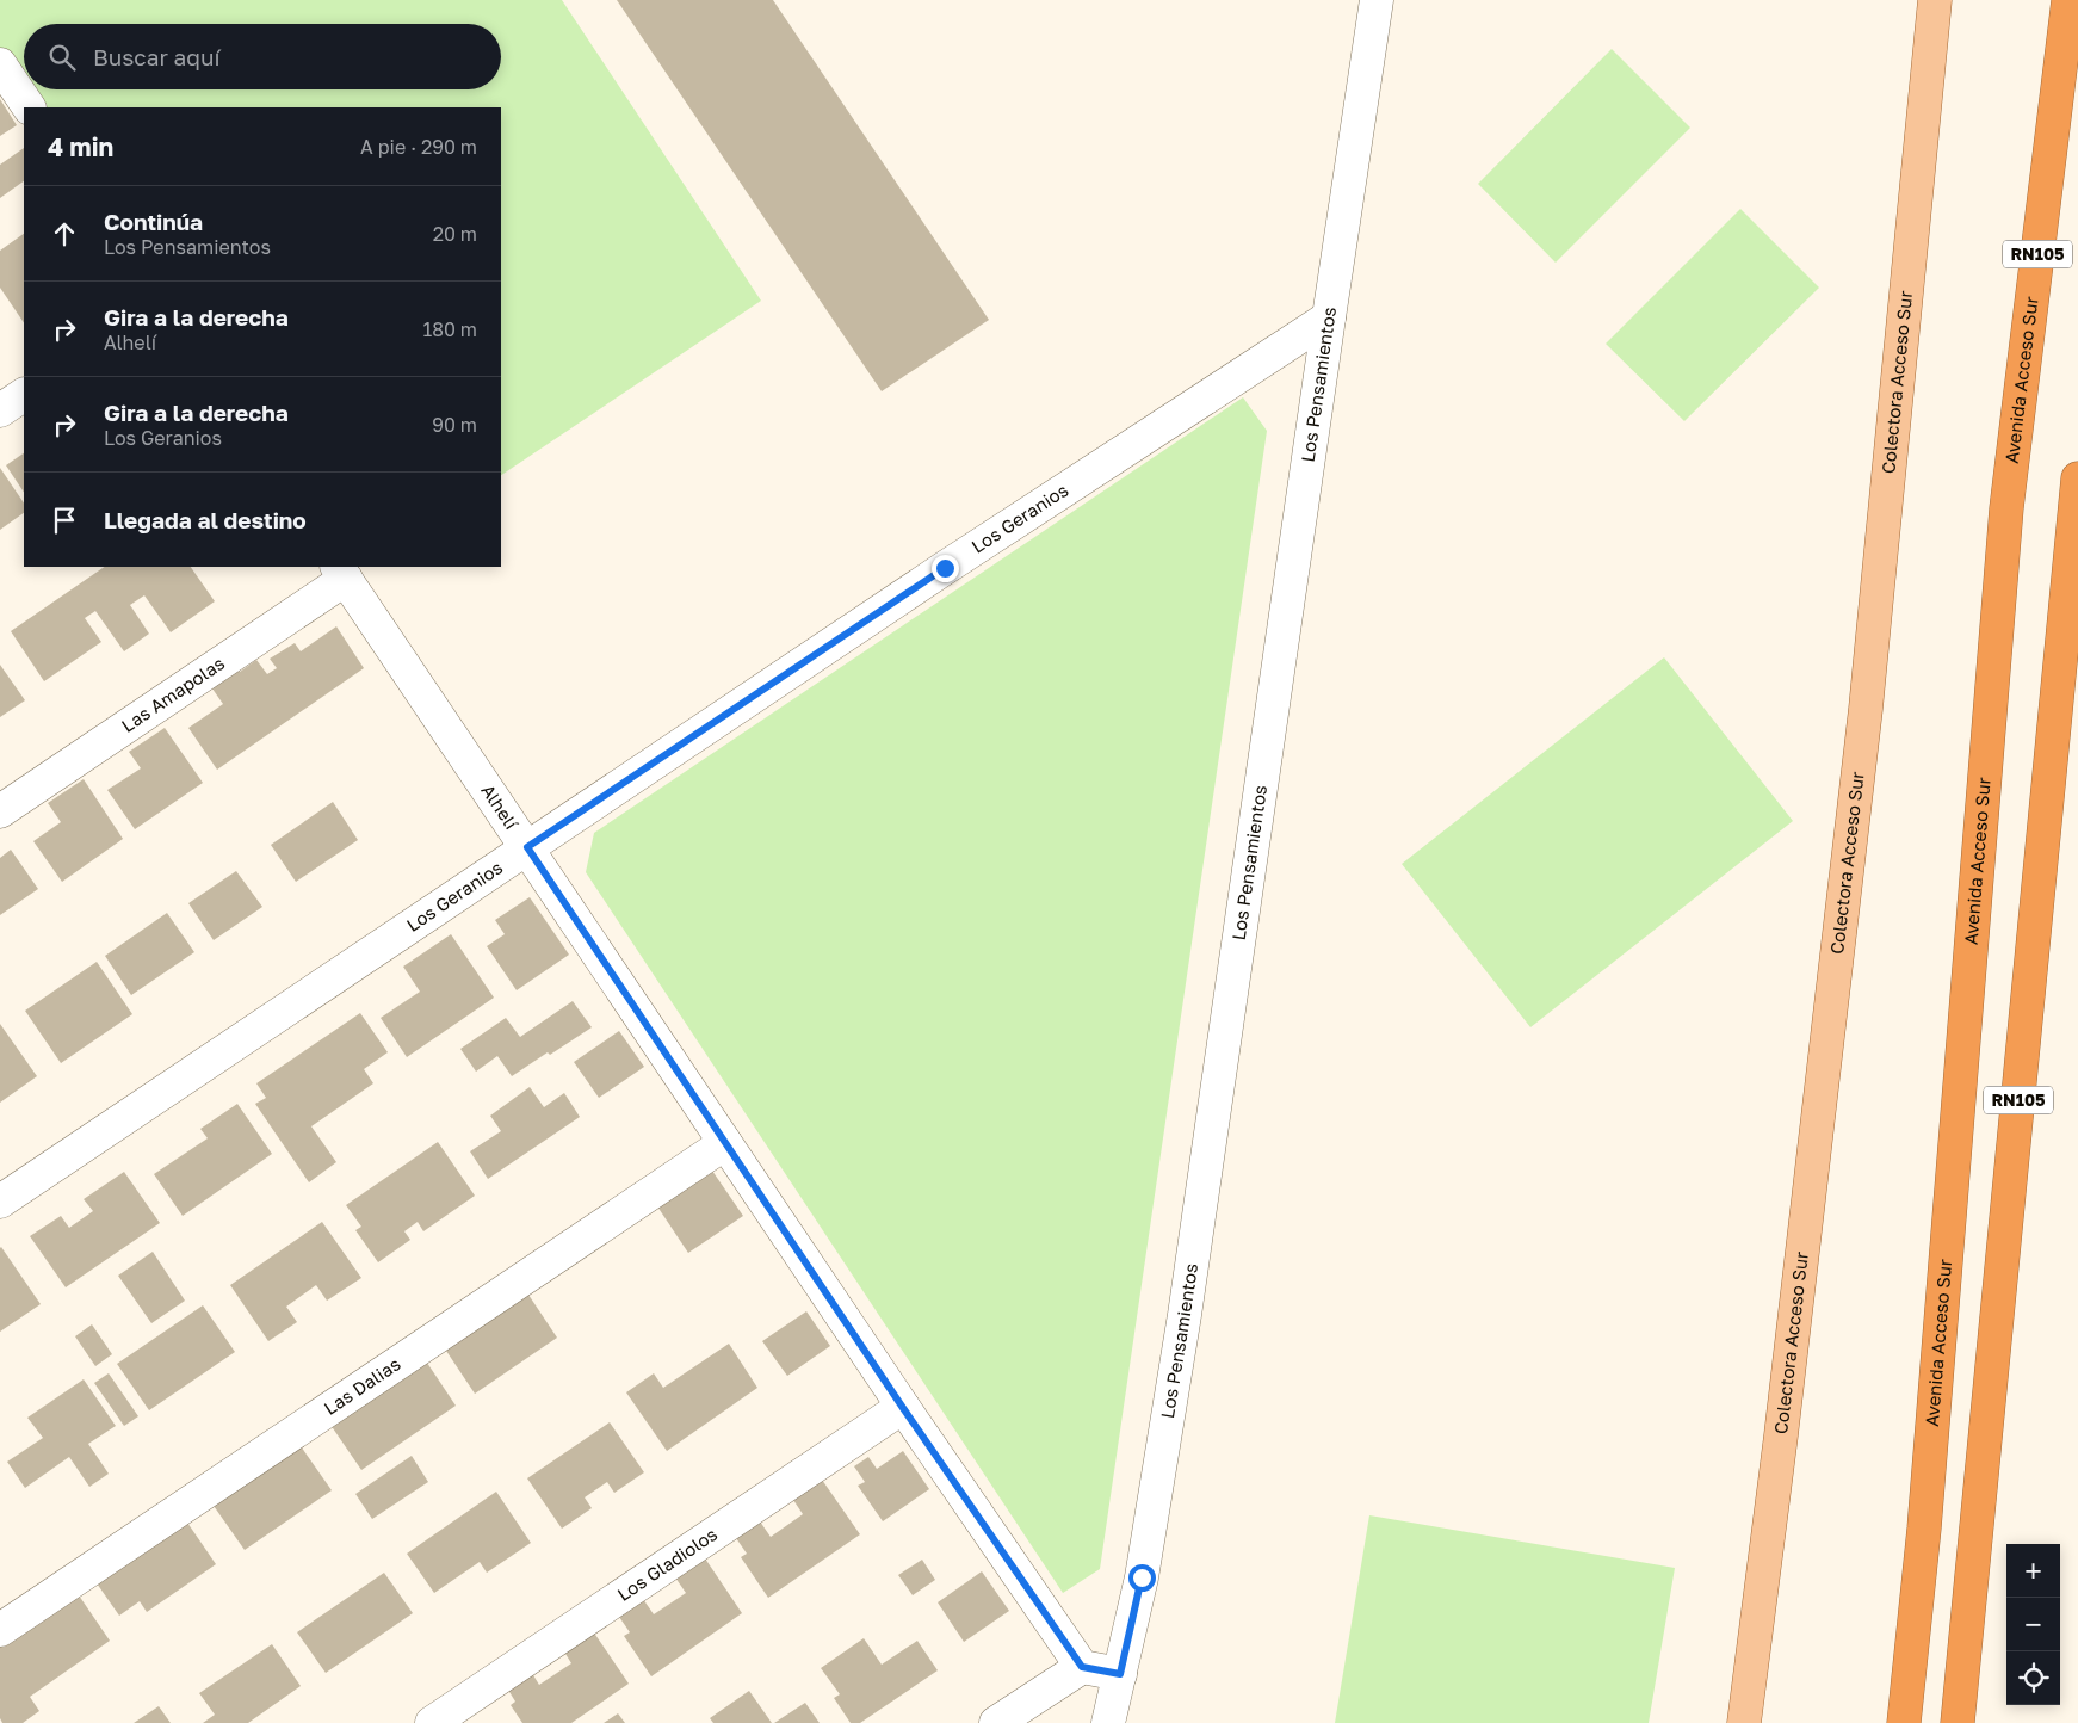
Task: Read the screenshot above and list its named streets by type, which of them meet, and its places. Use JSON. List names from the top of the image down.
{
  "streets": {
    "highway": ["RN105", "Avenida Acceso Sur"],
    "main road": ["Colectora Acceso Sur"],
    "street": [
      "Los Pensamientos",
      "Los Geranios",
      "Las Amapolas",
      "Alhelí",
      "Las Dalias",
      "Los Gladiolos"
    ]
  },
  "crossings": [
    ["Los Pensamientos", "Los Geranios"],
    ["Los Geranios", "Alhelí"],
    ["Las Amapolas", "Alhelí"],
    ["Alhelí", "Las Dalias"],
    ["Alhelí", "Los Gladiolos"]
  ],
  "page": {
    "search": "Buscar aquí",
    "heading": ["4 min", "A pie · 290 m"],
    "list": [
      ["Continúa", "Los Pensamientos", "20 m"],
      ["Gira a la derecha", "Alhelí", "180 m"],
      ["Gira a la derecha", "Los Geranios", "90 m"],
      "Llegada al destino"
    ],
    "map_buttons": ["+", "−"]
  }
}
